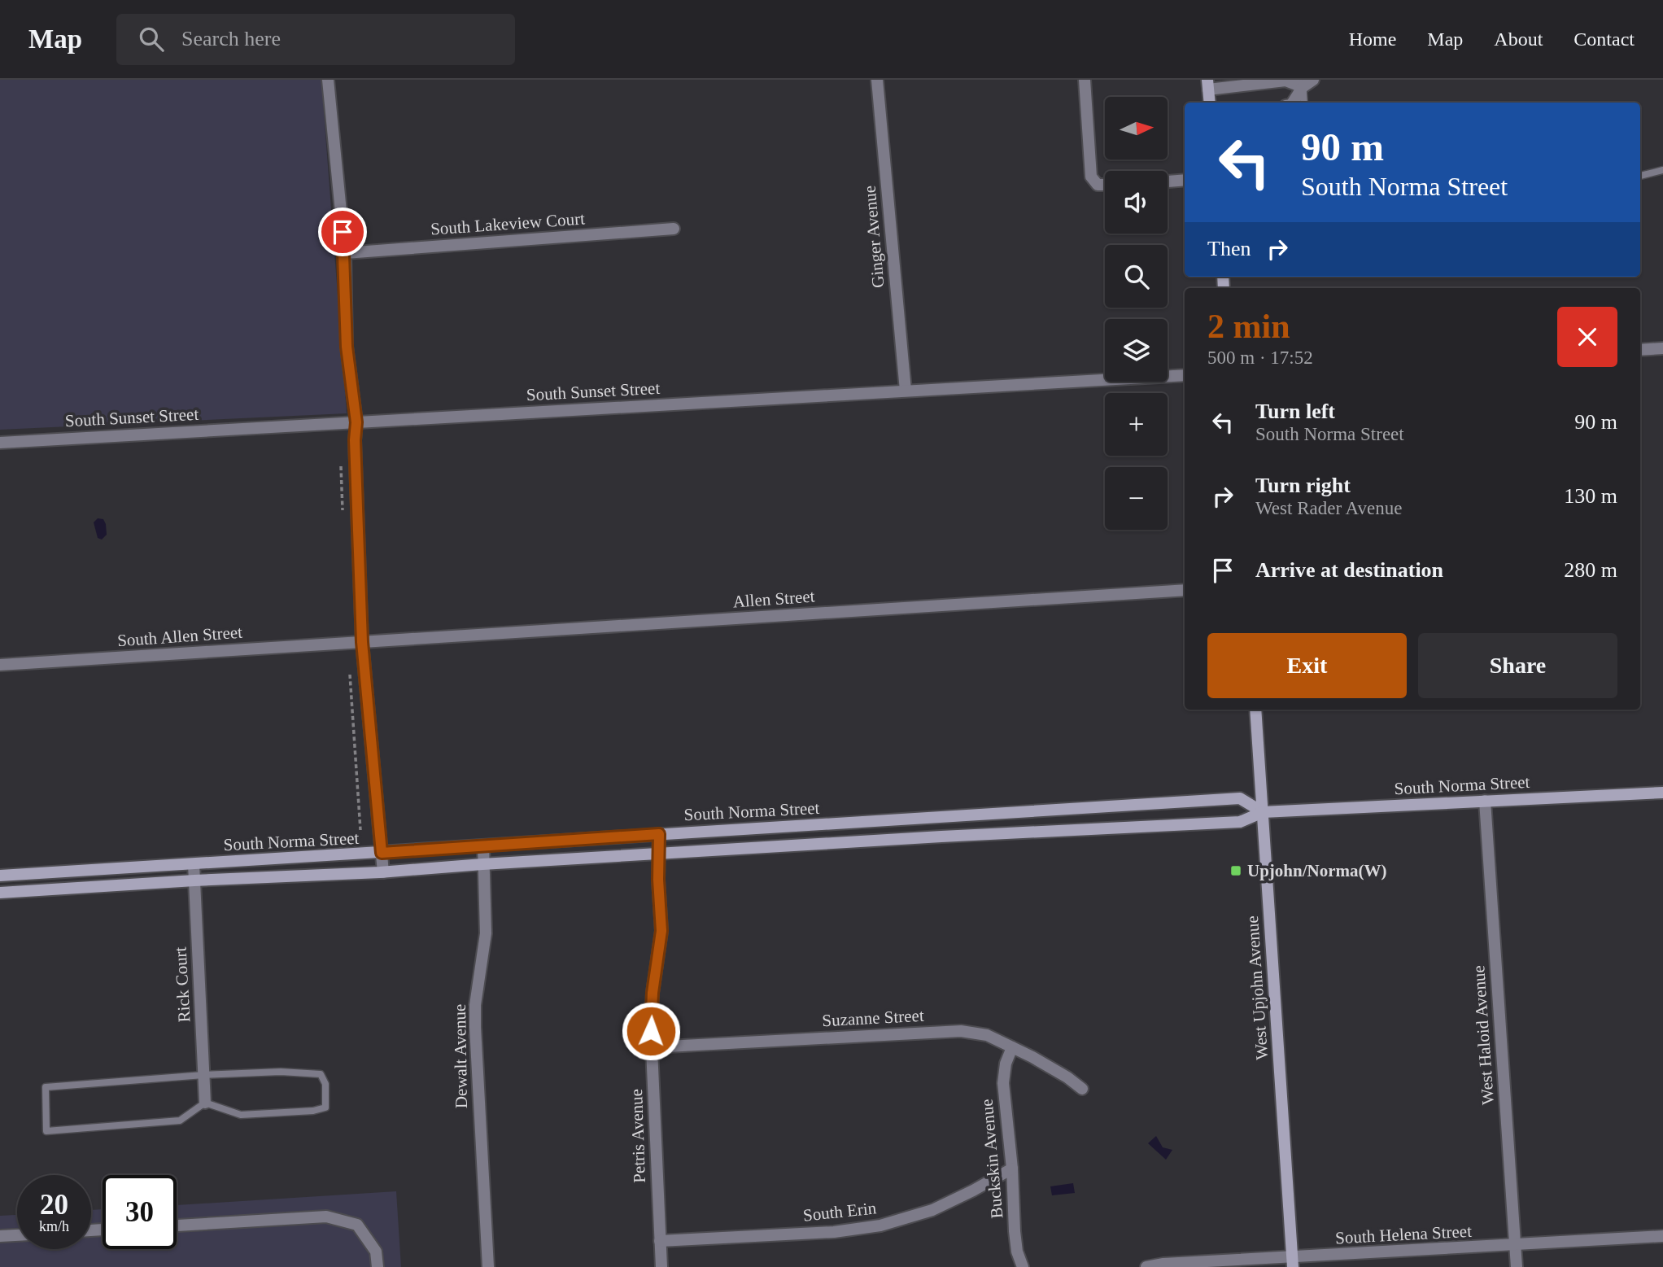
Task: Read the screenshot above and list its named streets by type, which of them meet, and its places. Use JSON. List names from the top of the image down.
{
  "streets": {
    "street": [
      "South Lakeview Court",
      "Ginger Avenue",
      "South Sunset Street",
      "Allen Street",
      "South Allen Street",
      "South Norma Street",
      "Rick Court",
      "West Upjohn Avenue",
      "Suzanne Street",
      "West Haloid Avenue",
      "Dewalt Avenue",
      "Petris Avenue",
      "Buckskin Avenue",
      "South Erin",
      "South Helena Street"
    ]
  },
  "crossings": [
    ["Ginger Avenue", "South Sunset Street"],
    ["Allen Street", "South Allen Street"],
    ["South Norma Street", "Rick Court"],
    ["South Norma Street", "West Upjohn Avenue"],
    ["South Norma Street", "West Haloid Avenue"],
    ["South Norma Street", "Dewalt Avenue"],
    ["South Norma Street", "Petris Avenue"],
    ["West Upjohn Avenue", "South Helena Street"],
    ["Suzanne Street", "Petris Avenue"],
    ["Suzanne Street", "Buckskin Avenue"],
    ["West Haloid Avenue", "South Helena Street"],
    ["Petris Avenue", "South Erin"],
    ["Buckskin Avenue", "South Erin"]
  ],
  "places": {
    "transit": ["Upjohn/Norma(W)"]
  },
  "north": "right",
  "page": {
    "header": "Map",
    "search": "Search here",
    "nav": [
      "Home",
      "Map",
      "About",
      "Contact"
    ],
    "map_buttons": ["+", "−"],
    "turn": ["90 m", "South Norma Street"],
    "then": "Then",
    "heading": ["2 min", "500 m · 17:52"],
    "list": [
      {
        "name": "Turn left",
        "note": "South Norma Street",
        "value": "90 m"
      },
      {
        "name": "Turn right",
        "note": "West Rader Avenue",
        "value": "130 m"
      },
      {
        "name": "Arrive at destination",
        "value": "280 m"
      }
    ],
    "buttons": ["Exit", "Share"],
    "speed": "20 km/h",
    "limit": "30"
  }
}
